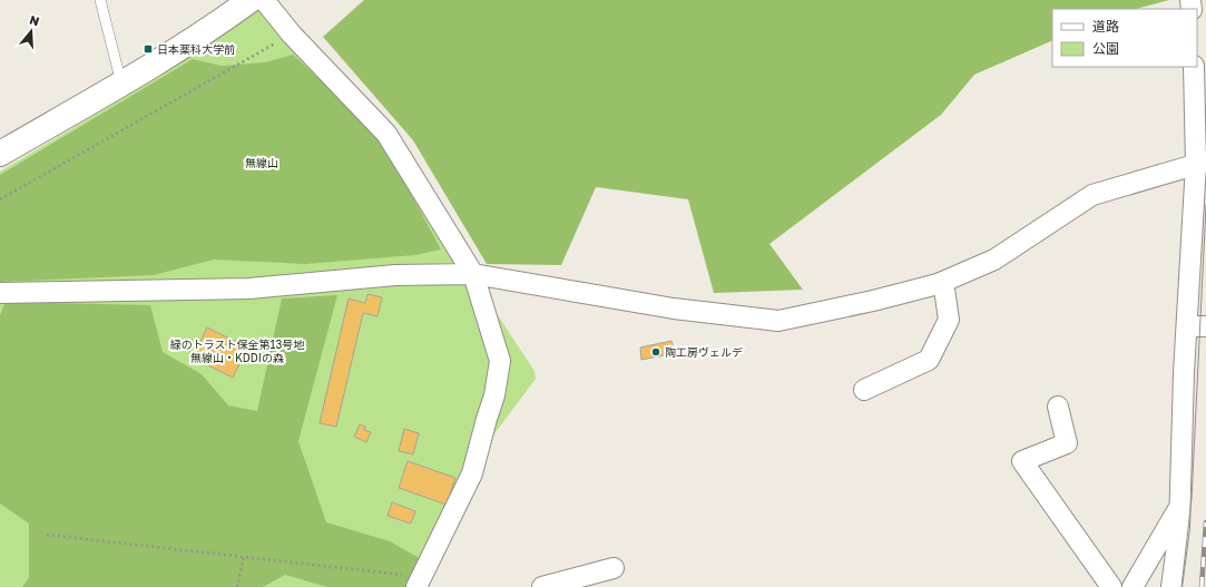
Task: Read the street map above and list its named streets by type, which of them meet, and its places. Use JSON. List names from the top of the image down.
{
  "parks": ["無線山", "緑のトラスト保全第13号地 無線山・KDDIの森"],
  "places": {
    "transit": ["日本薬科大学前"],
    "other": ["陶工房ヴェルデ"]
  },
  "legend": ["道路", "公園"],
  "north": "top"
}
